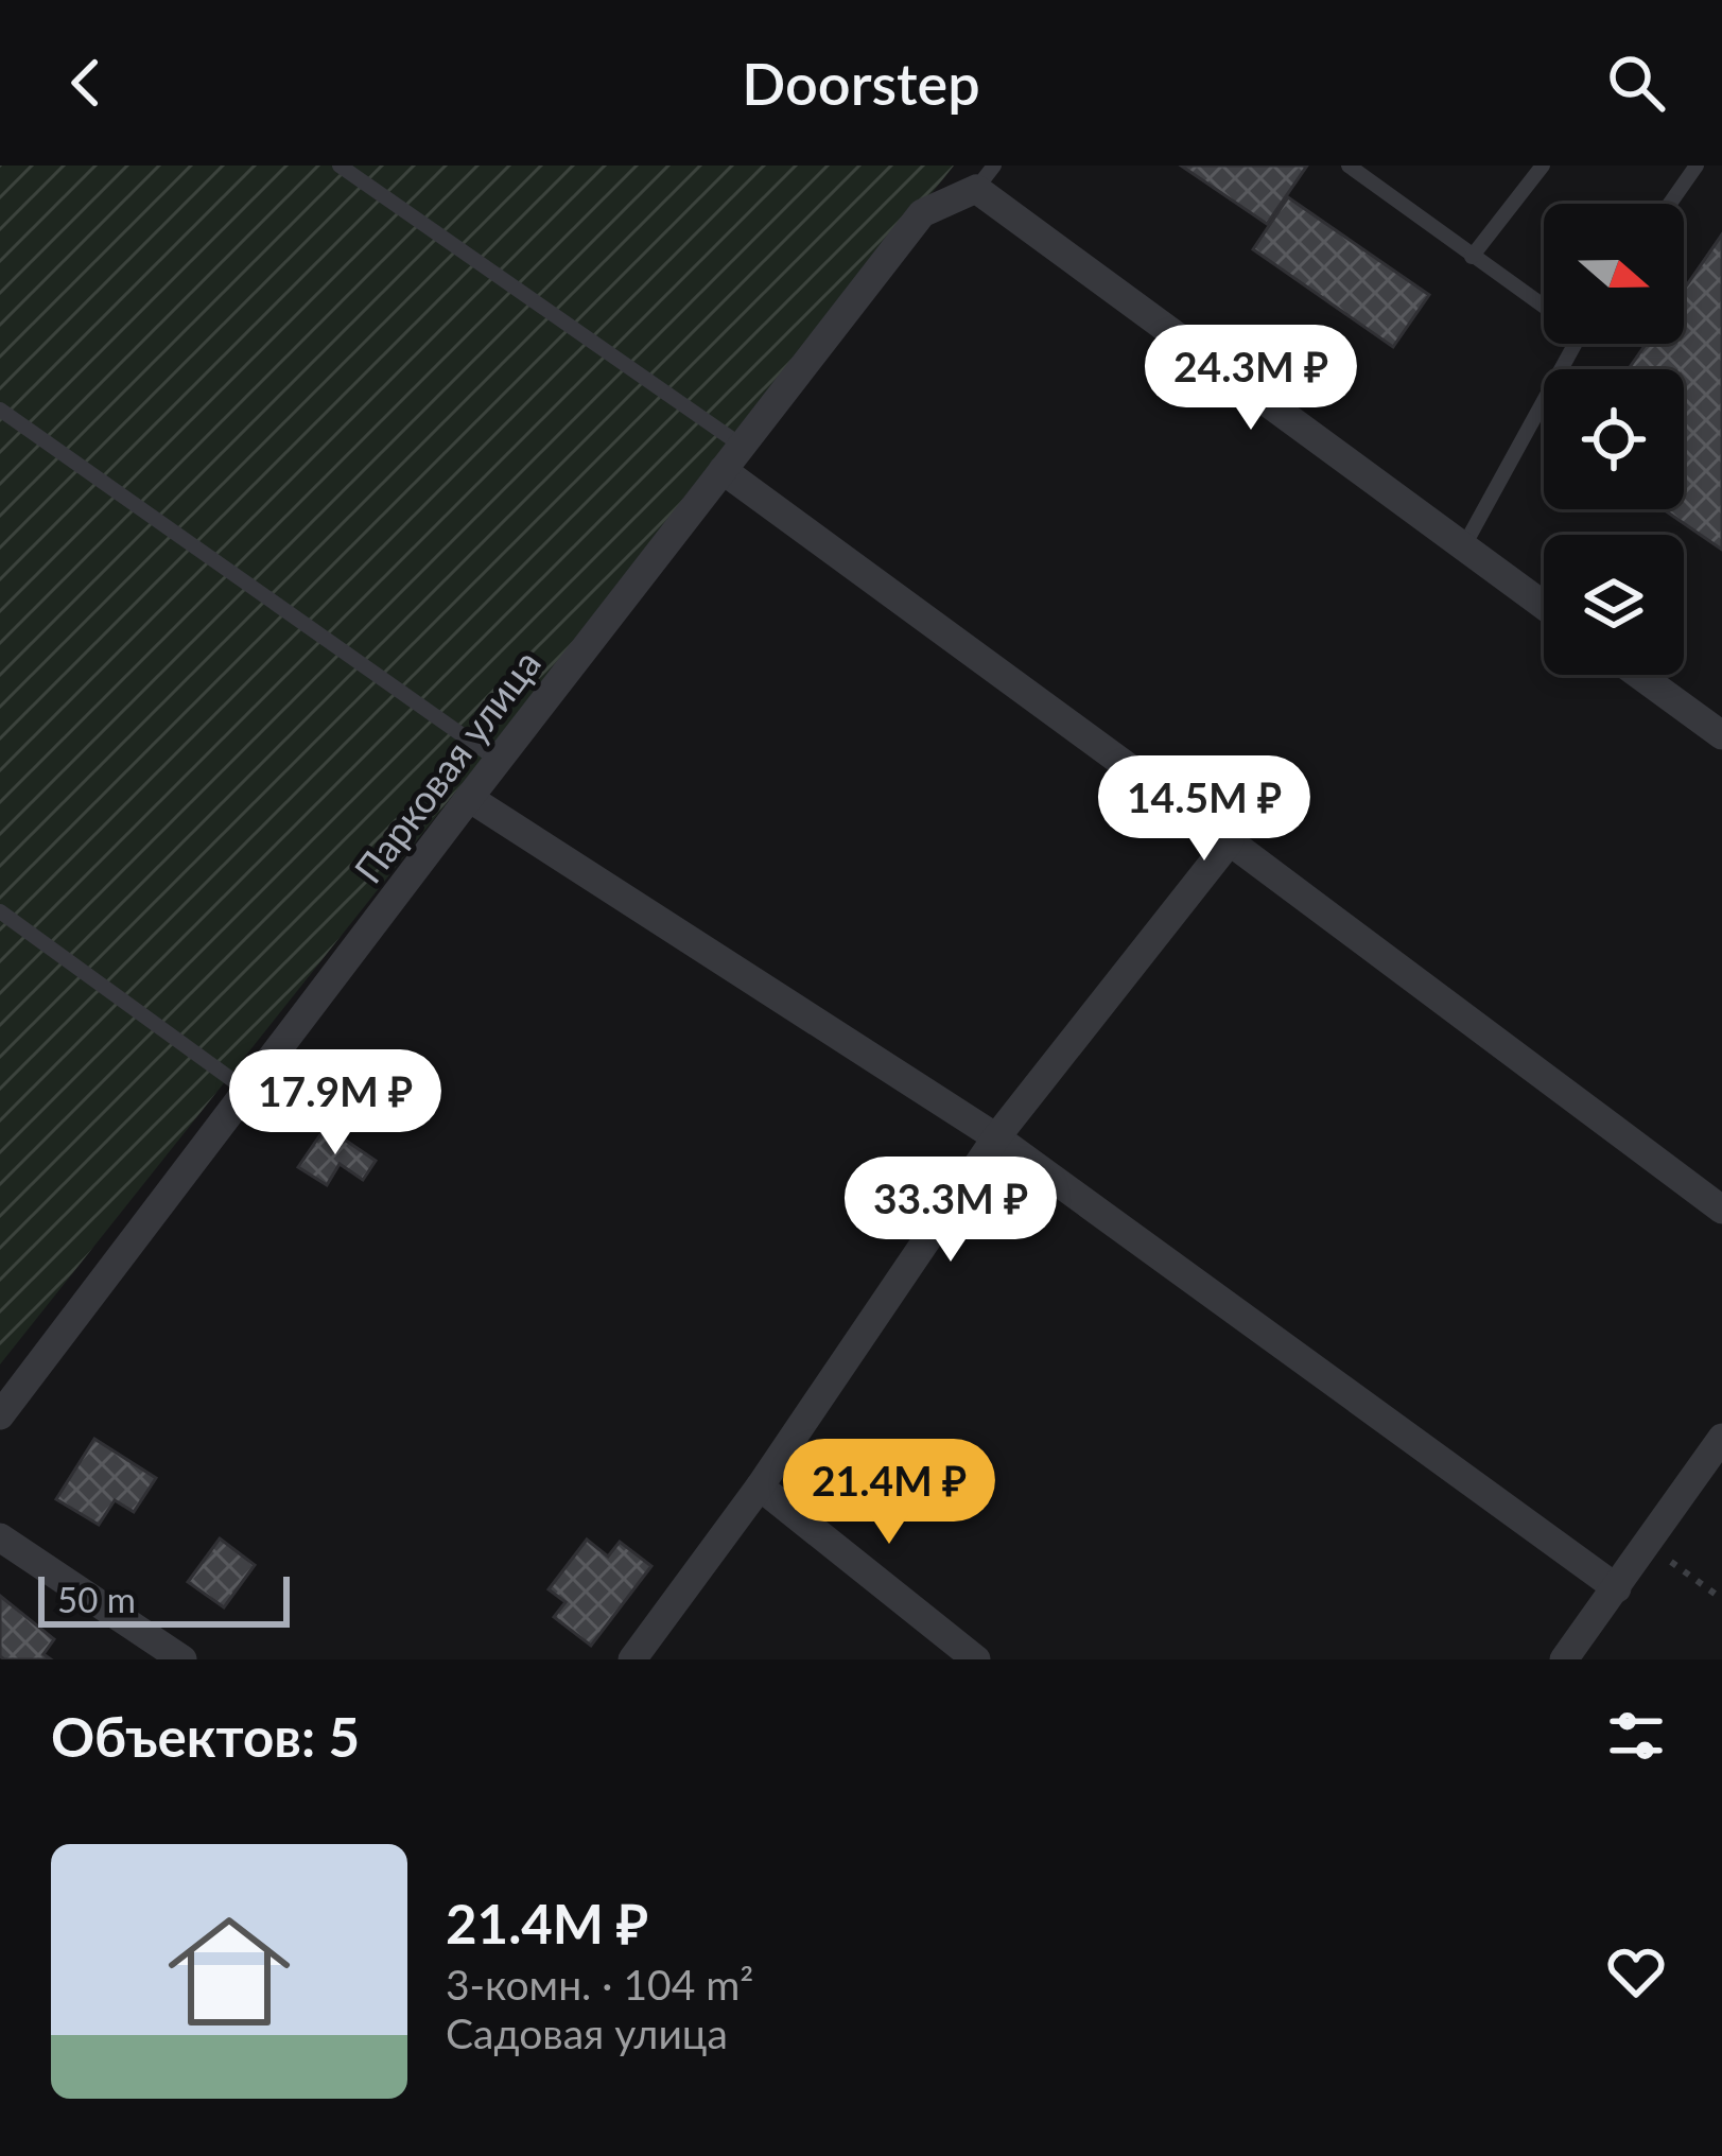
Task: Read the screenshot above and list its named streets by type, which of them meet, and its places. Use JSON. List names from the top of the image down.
{
  "streets": {
    "street": ["Парковая улица"]
  },
  "scale_bar": "50 m",
  "north": "right",
  "page": {
    "header": "Doorstep",
    "price": [
      "24.3M ₽",
      "14.5M ₽",
      "17.9M ₽",
      "33.3M ₽",
      "21.4M ₽"
    ],
    "scale": "50 m",
    "heading": "Объектов: 5",
    "list": [
      {
        "name": "21.4M ₽",
        "note": "3-комн. · 104 m² · Садовая улица"
      }
    ]
  }
}
